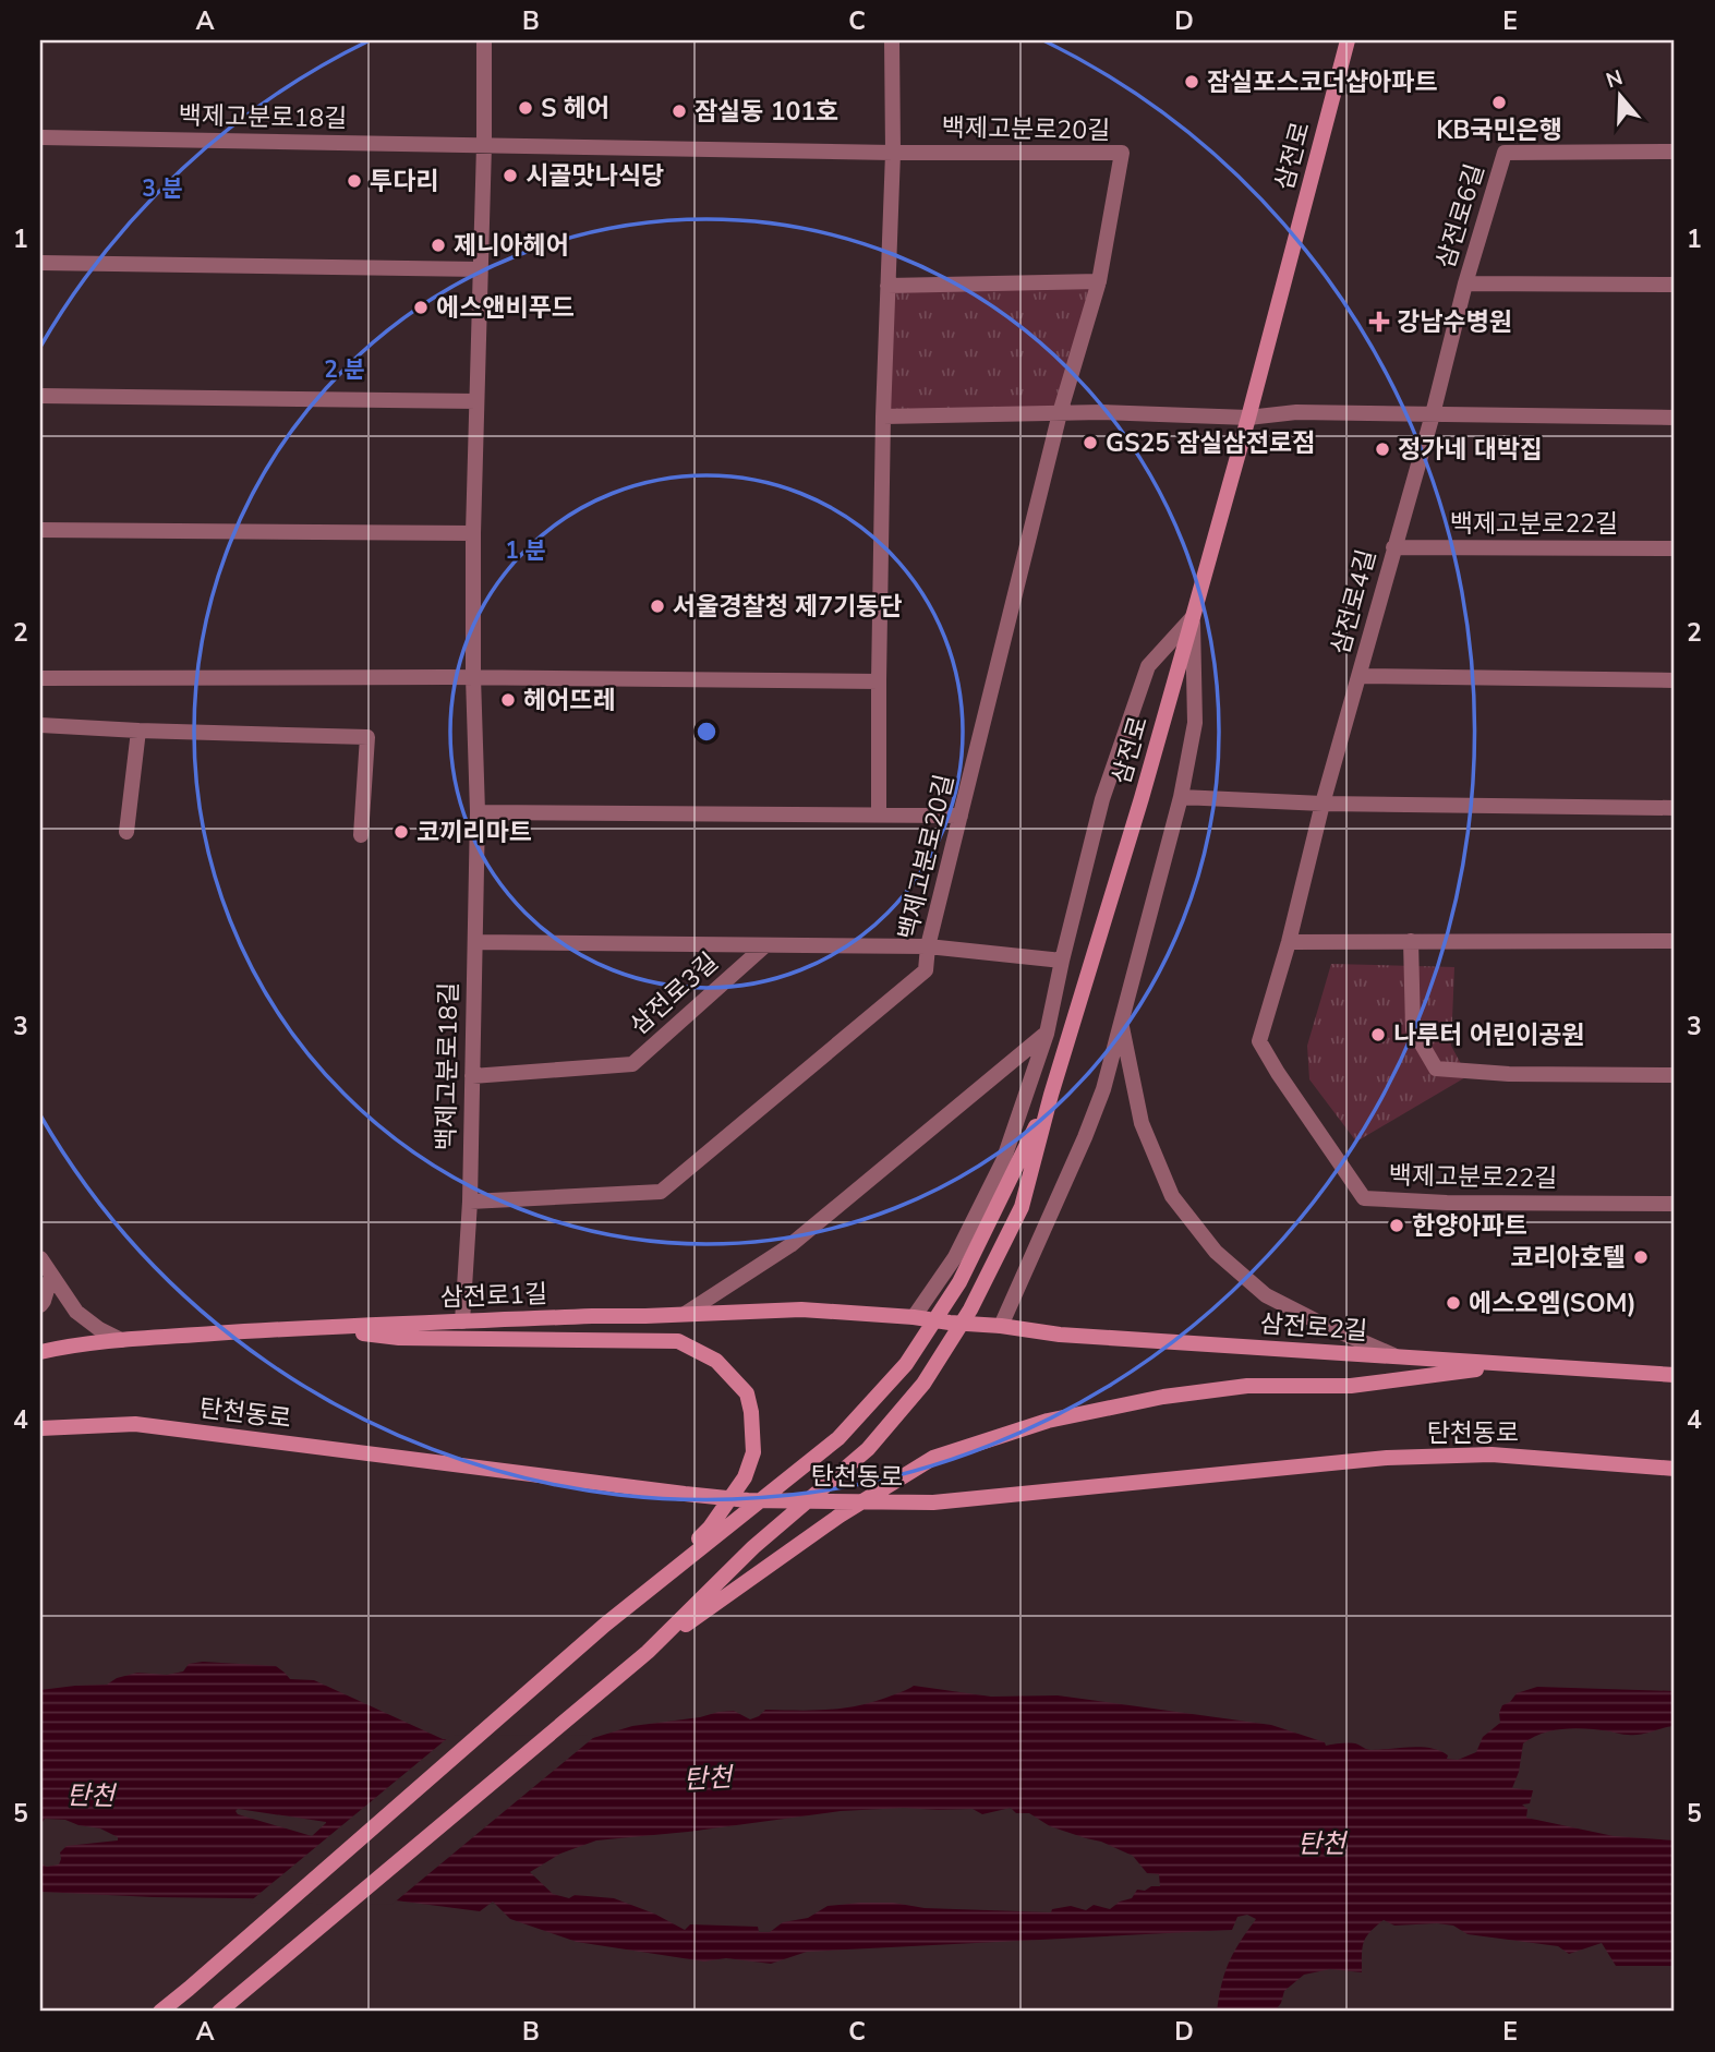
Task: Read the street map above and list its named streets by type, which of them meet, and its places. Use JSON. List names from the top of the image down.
{
  "streets": {
    "main road": [
      "삼전로",
      "삼전로1길",
      "삼전로2길",
      "탄천동로"
    ],
    "street": [
      "백제고분로18길",
      "백제고분로20길",
      "삼전로6길",
      "백제고분로22길",
      "삼전로4길",
      "삼전로3길"
    ]
  },
  "crossings": [
    ["백제고분로18길", "백제고분로20길"],
    ["백제고분로18길", "삼전로3길"],
    ["백제고분로18길", "삼전로1길"],
    ["백제고분로20길", "삼전로3길"],
    ["삼전로6길", "삼전로4길"],
    ["백제고분로22길", "삼전로4길"],
    ["삼전로1길", "삼전로2길"]
  ],
  "water": ["탄천"],
  "places": {
    "other": [
      "잠실포스코더샵아파트",
      "KB국민은행",
      "S 헤어",
      "잠실동 101호",
      "시골맛나식당",
      "투다리",
      "제니아헤어",
      "에스앤비푸드",
      "GS25 잠실삼전로점",
      "정가네 대박집",
      "서울경찰청 제7기동단",
      "헤어뜨레",
      "코끼리마트",
      "나루터 어린이공원",
      "한양아파트",
      "코리아호텔",
      "에스오엠(SOM)"
    ],
    "health": ["강남수병원"]
  },
  "north": "top",
  "grid": {
    "columns": [
      "A",
      "B",
      "C",
      "D",
      "E"
    ],
    "rows": [
      "1",
      "2",
      "3",
      "4",
      "5"
    ]
  },
  "rings": ["3 분", "2 분", "1 분"]
}
